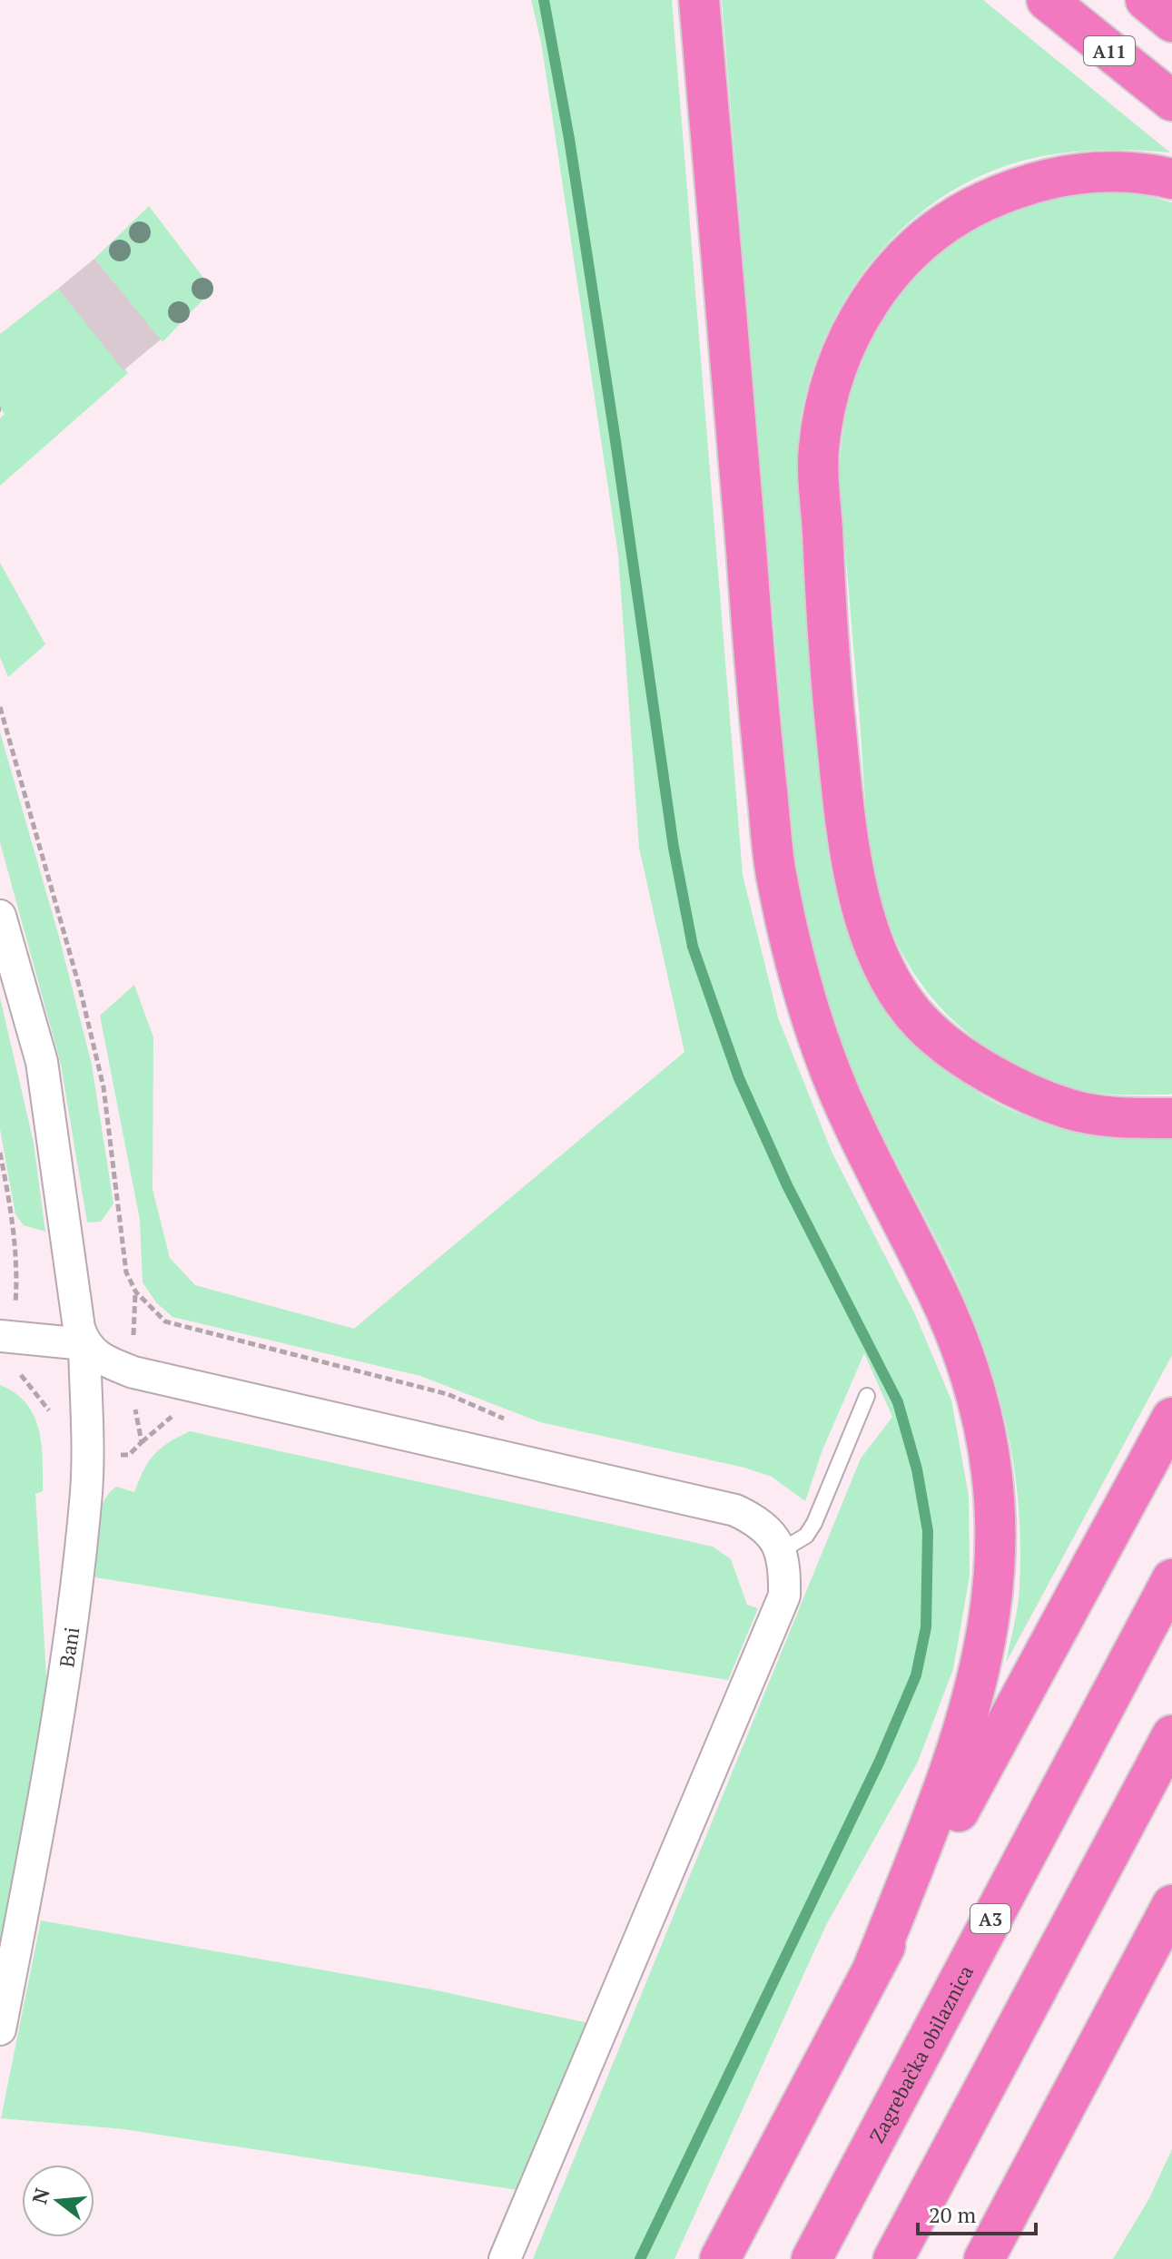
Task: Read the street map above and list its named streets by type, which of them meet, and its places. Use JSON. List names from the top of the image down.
{
  "streets": {
    "highway": ["A11", "A3", "Zagrebačka obilaznica"],
    "street": ["Bani"]
  },
  "scale_bar": "20 m",
  "north": "left"
}
